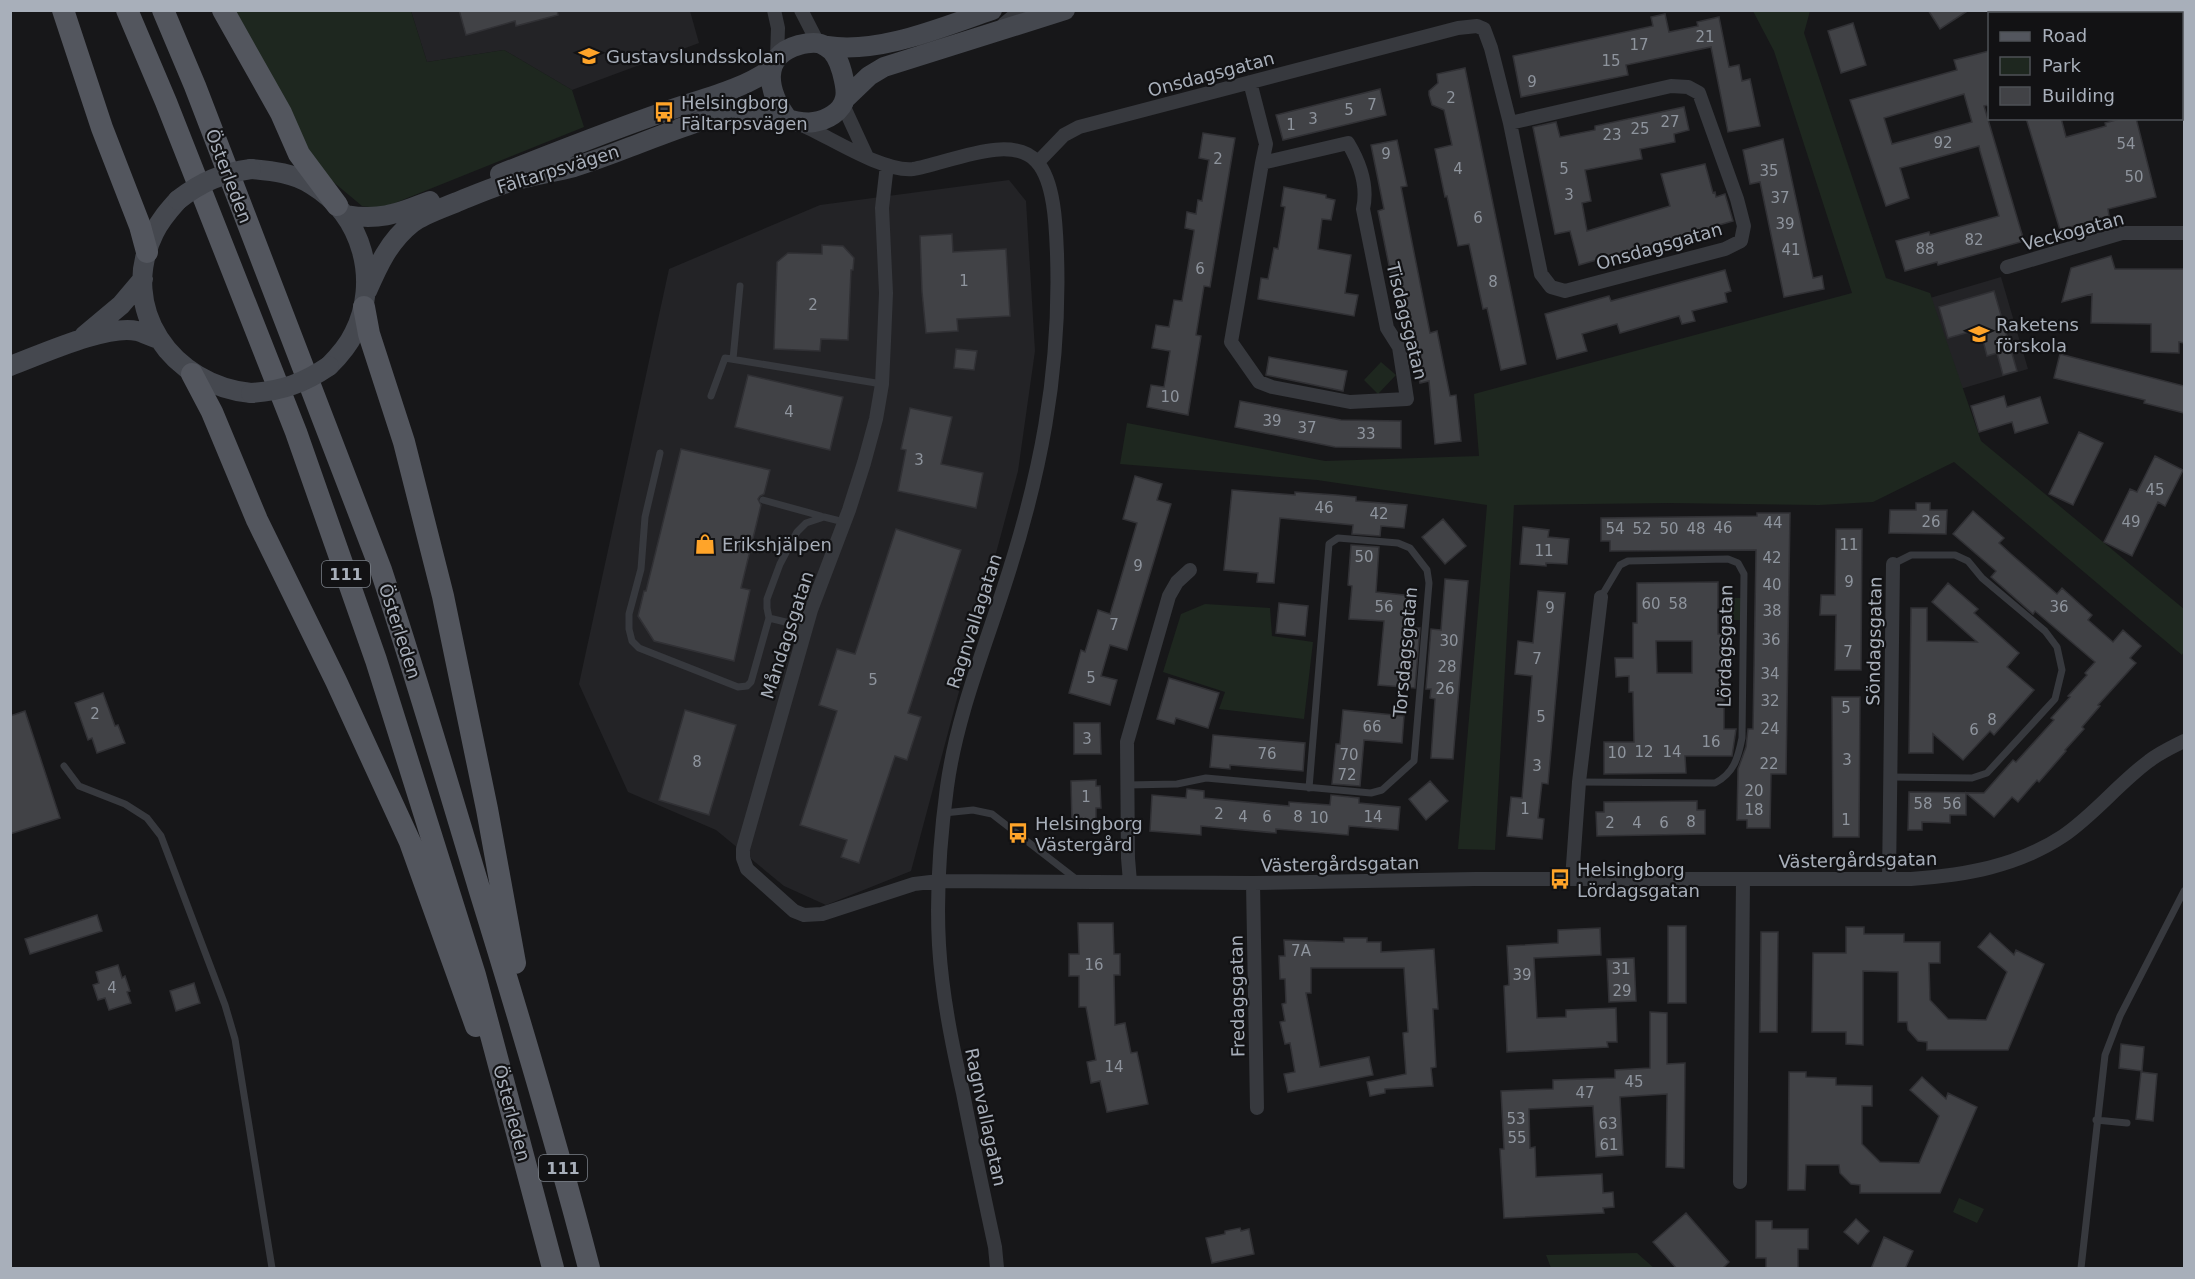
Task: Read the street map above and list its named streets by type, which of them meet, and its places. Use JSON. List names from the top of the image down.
{
  "streets": {
    "main road": ["Fältarpsvägen", "Österleden", "111"],
    "street": [
      "Onsdagsgatan",
      "Veckogatan",
      "Tisdagsgatan",
      "Ragnvallagatan",
      "Måndagsgatan",
      "Söndagsgatan",
      "Lördagsgatan",
      "Västergårdsgatan",
      "Fredagsgatan"
    ],
    "lane": ["Torsdagsgatan"]
  },
  "crossings": [
    ["Onsdagsgatan", "Tisdagsgatan"],
    ["Onsdagsgatan", "Ragnvallagatan"],
    ["Ragnvallagatan", "Måndagsgatan"],
    ["Ragnvallagatan", "Västergårdsgatan"],
    ["Måndagsgatan", "Västergårdsgatan"],
    ["Söndagsgatan", "Västergårdsgatan"],
    ["Lördagsgatan", "Västergårdsgatan"],
    ["Västergårdsgatan", "Fredagsgatan"]
  ],
  "places": {
    "school or university": ["Gustavslundsskolan", "Raketens förskola"],
    "bus stop": ["Helsingborg Fältarpsvägen", "Helsingborg Västergård", "Helsingborg Lördagsgatan"],
    "shop": ["Erikshjälpen"]
  },
  "house_numbers": [
    "21",
    "17",
    "15",
    "9",
    "2",
    "7",
    "5",
    "3",
    "27",
    "1",
    "25",
    "23",
    "92",
    "54",
    "9",
    "2",
    "4",
    "5",
    "35",
    "50",
    "3",
    "37",
    "6",
    "39",
    "82",
    "88",
    "41",
    "6",
    "1",
    "8",
    "2",
    "10",
    "4",
    "39",
    "37",
    "33",
    "3",
    "45",
    "46",
    "42",
    "26",
    "49",
    "44",
    "46",
    "54",
    "52",
    "50",
    "48",
    "11",
    "11",
    "50",
    "42",
    "9",
    "9",
    "40",
    "60",
    "58",
    "56",
    "36",
    "9",
    "38",
    "7",
    "36",
    "30",
    "7",
    "7",
    "28",
    "34",
    "5",
    "5",
    "26",
    "32",
    "5",
    "2",
    "5",
    "8",
    "66",
    "24",
    "6",
    "3",
    "16",
    "12",
    "14",
    "10",
    "76",
    "70",
    "3",
    "8",
    "22",
    "3",
    "72",
    "20",
    "1",
    "58",
    "56",
    "1",
    "18",
    "2",
    "4",
    "6",
    "8",
    "14",
    "10",
    "1",
    "8",
    "2",
    "4",
    "6",
    "7A",
    "16",
    "31",
    "39",
    "4",
    "29",
    "14",
    "45",
    "47",
    "53",
    "63",
    "55",
    "61"
  ],
  "legend": ["Road", "Park", "Building"]
}
